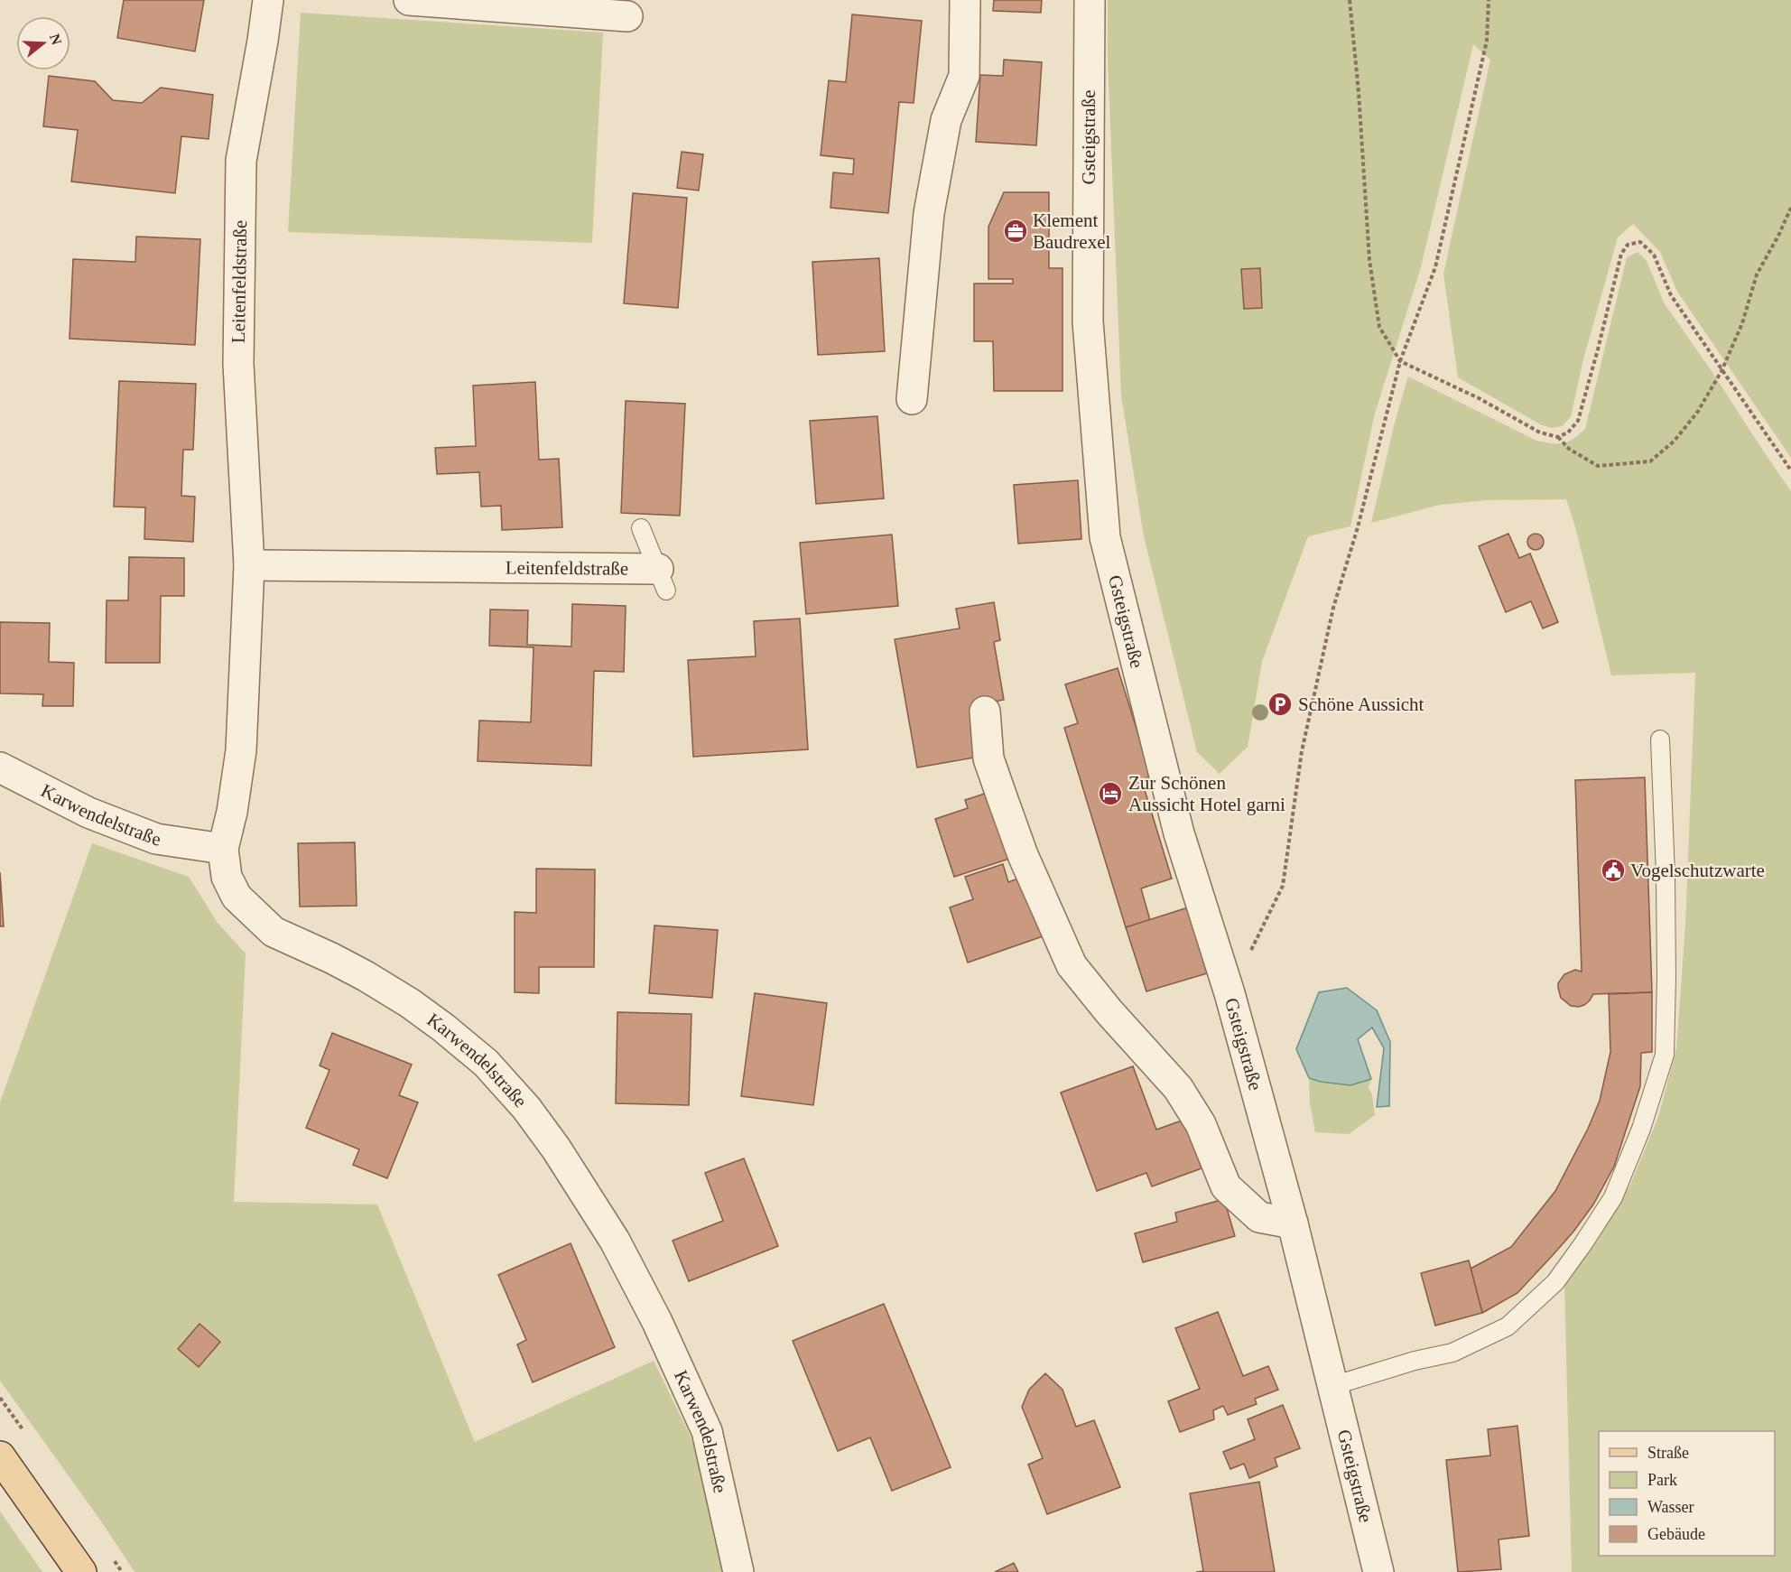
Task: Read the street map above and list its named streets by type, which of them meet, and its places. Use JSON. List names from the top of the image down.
{
  "streets": {
    "street": ["Gsteigstraße", "Leitenfeldstraße", "Karwendelstraße"]
  },
  "crossings": [
    ["Leitenfeldstraße", "Karwendelstraße"]
  ],
  "places": {
    "office": ["Klement Baudrexel"],
    "parking": ["Schöne Aussicht"],
    "hotel": ["Zur Schönen Aussicht Hotel garni"],
    "public building": ["Vogelschutzwarte"]
  },
  "legend": [
    "Straße",
    "Park",
    "Wasser",
    "Gebäude"
  ],
  "north": "right"
}
